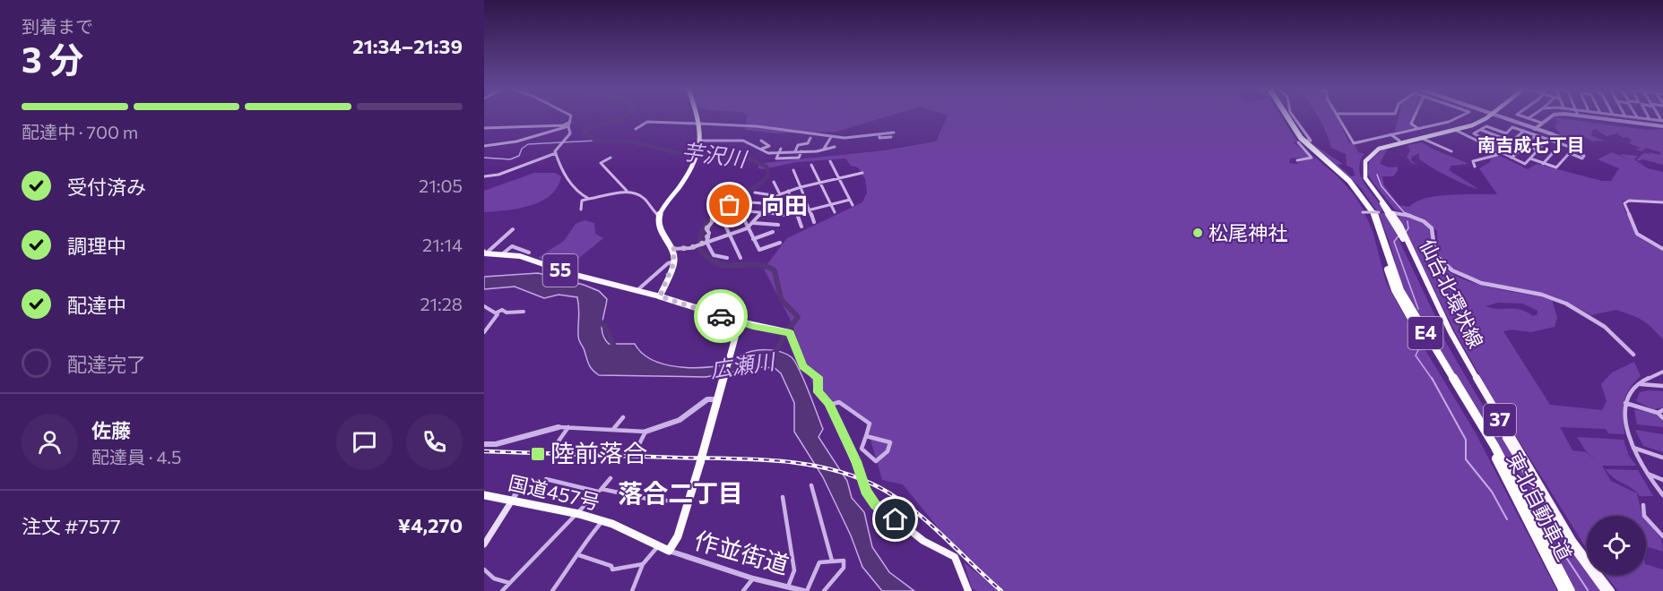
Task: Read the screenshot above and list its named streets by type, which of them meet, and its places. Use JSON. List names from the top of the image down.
{
  "streets": {
    "highway": ["E4", "国道457号", "東北自動車道"],
    "main road": ["55", "仙台北環状線", "37"],
    "street": ["作並街道"]
  },
  "crossings": [
    ["国道457号", "作並街道"]
  ],
  "districts": ["南吉成七丁目", "向田", "落合二丁目"],
  "water": ["芋沢川", "広瀬川"],
  "places": {
    "other": ["松尾神社"],
    "transit": ["陸前落合"]
  },
  "page": {
    "heading": ["3 分", "到着まで", "21:34–21:39"],
    "panel": [
      "佐藤",
      "配達員 · 4.5",
      "注文 #7577",
      "¥4,270"
    ],
    "bar": "配達中 · 700 m",
    "list": [
      ["受付済み", "21:05"],
      ["調理中", "21:14"],
      ["配達中", "21:28"],
      "配達完了"
    ]
  }
}
